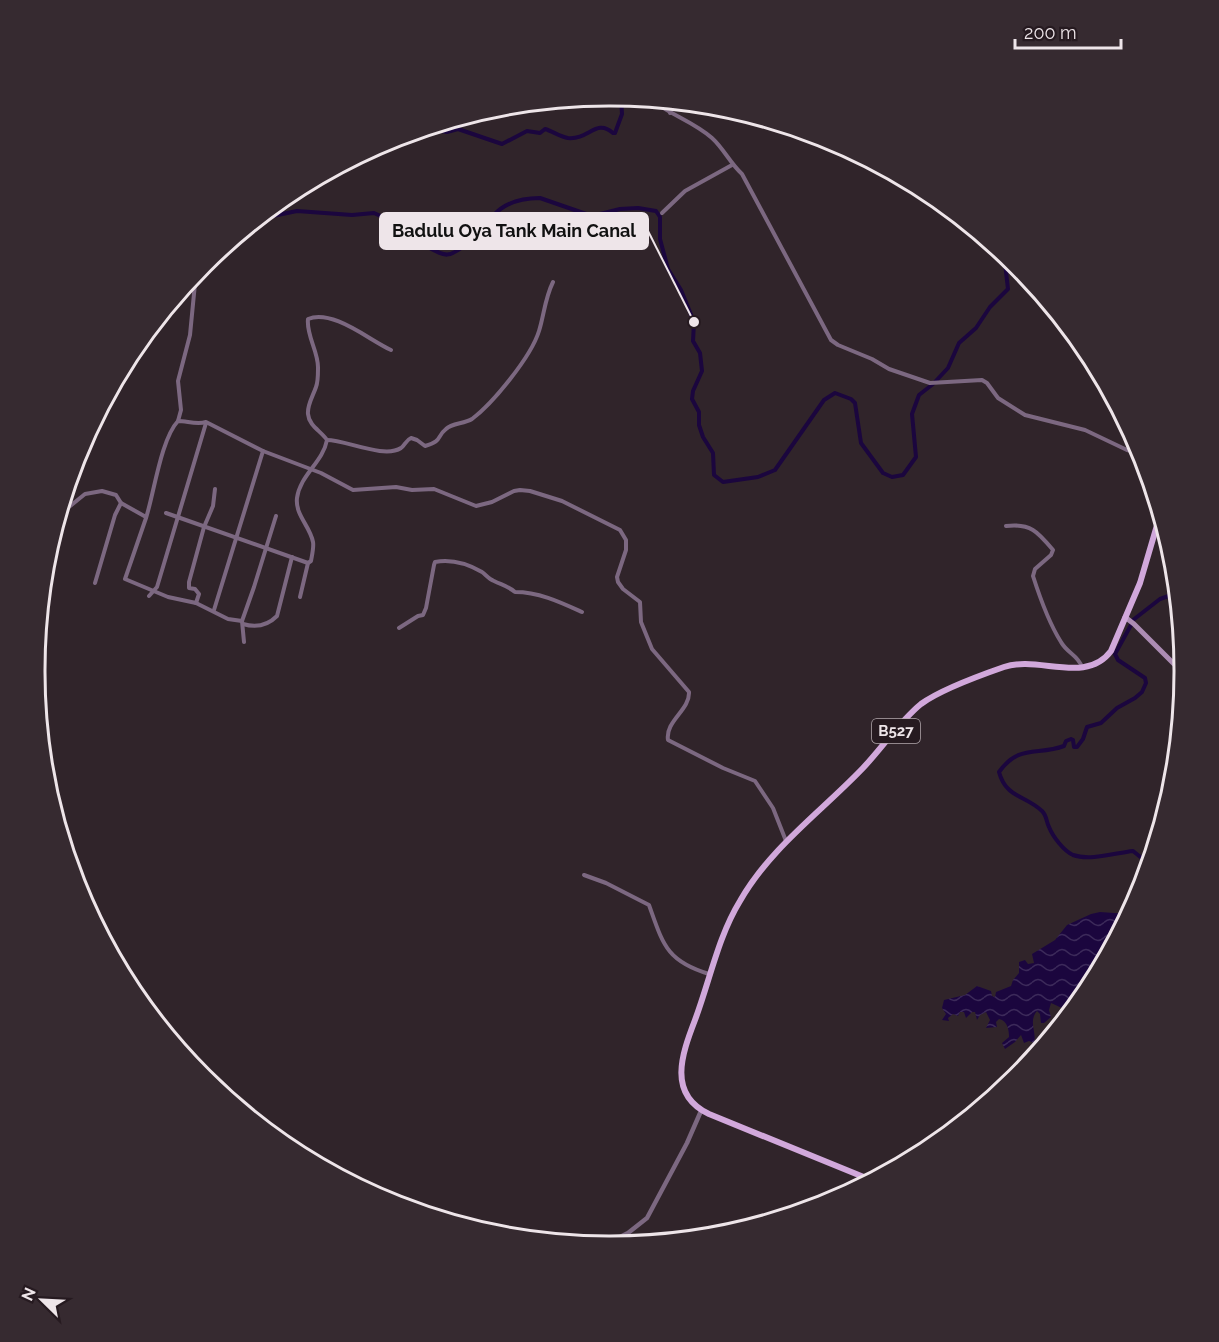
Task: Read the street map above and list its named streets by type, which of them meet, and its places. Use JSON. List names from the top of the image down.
{
  "streets": {
    "main road": ["B527"]
  },
  "places": ["Badulu Oya Tank Main Canal"],
  "scale_bar": "200 m",
  "north": "top left"
}
